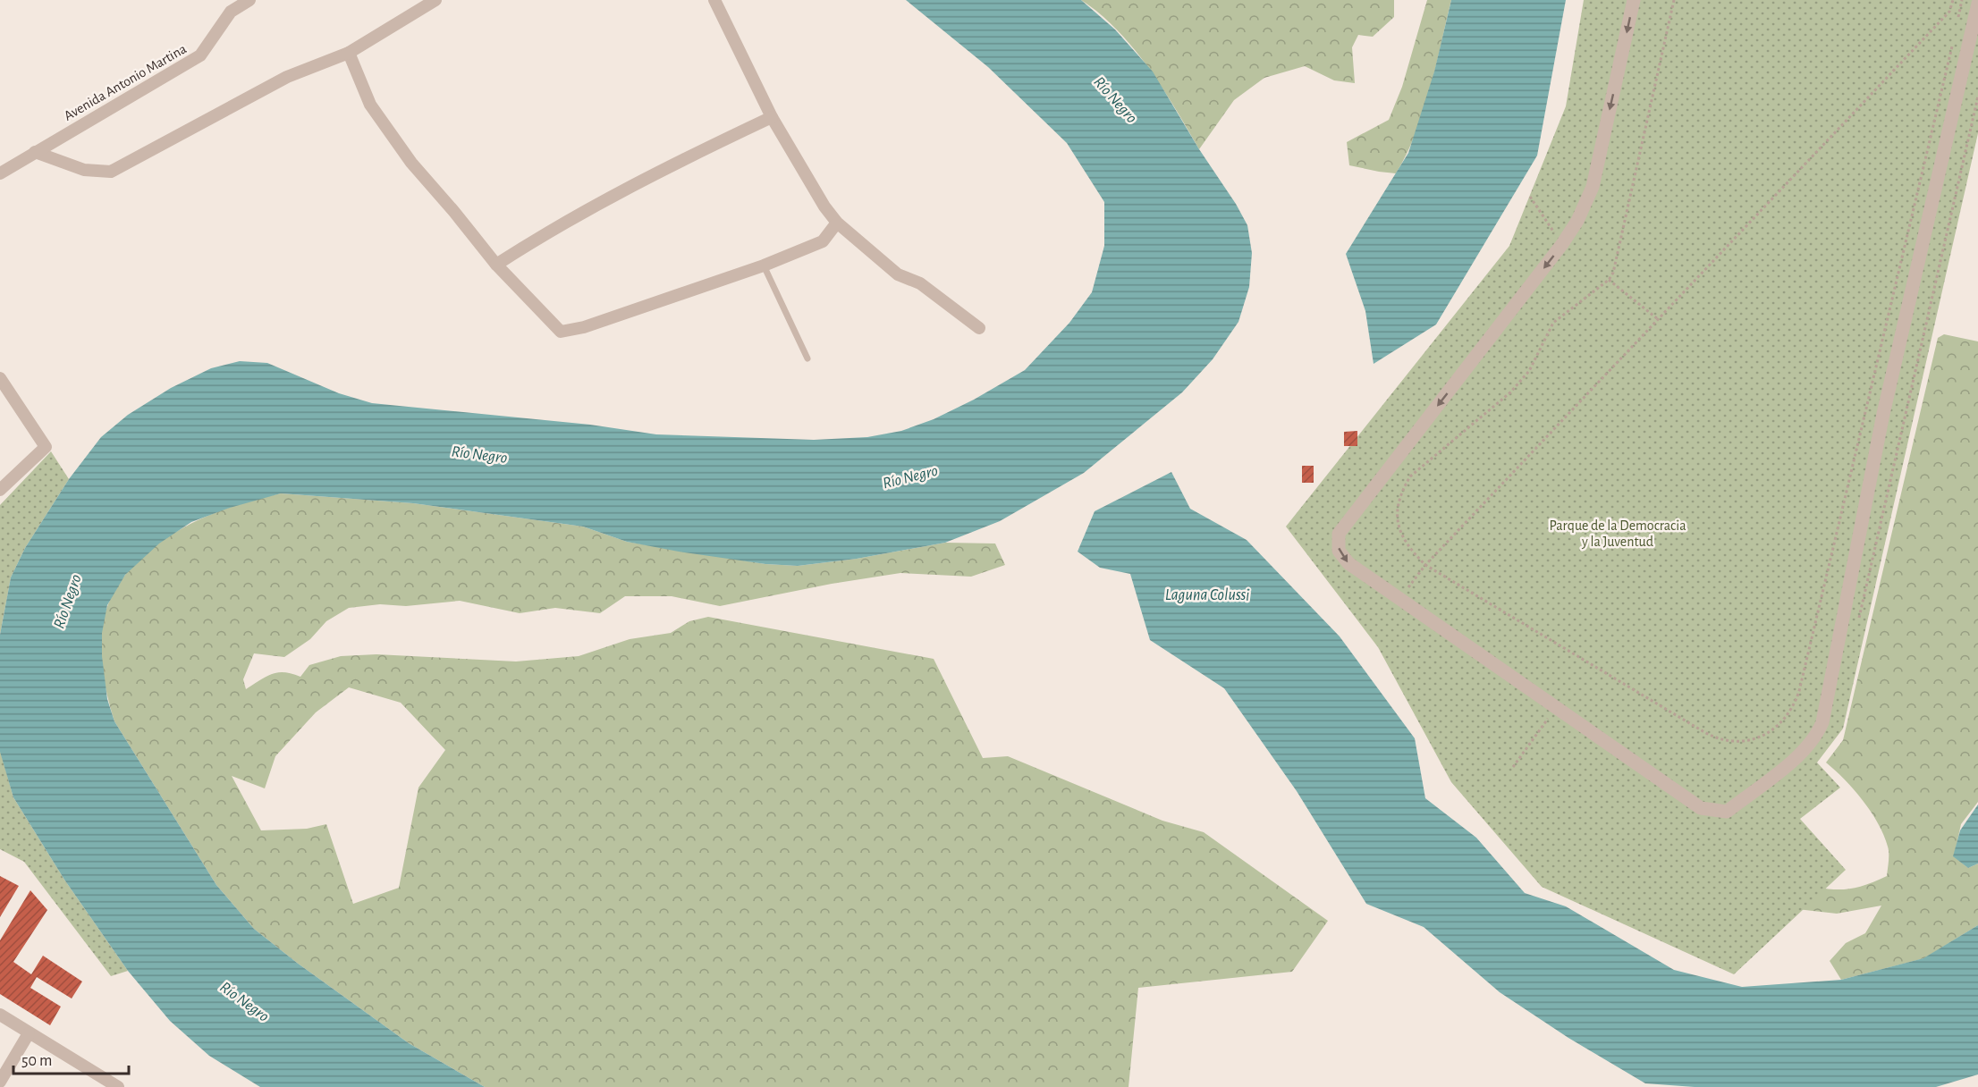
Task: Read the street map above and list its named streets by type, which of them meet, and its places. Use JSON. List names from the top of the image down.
{
  "streets": {
    "street": ["Avenida Antonio Martina"]
  },
  "water": ["Río Negro", "Laguna Colussi"],
  "parks": ["Parque de la Democracia y la Juventud"],
  "scale_bar": "50 m"
}
